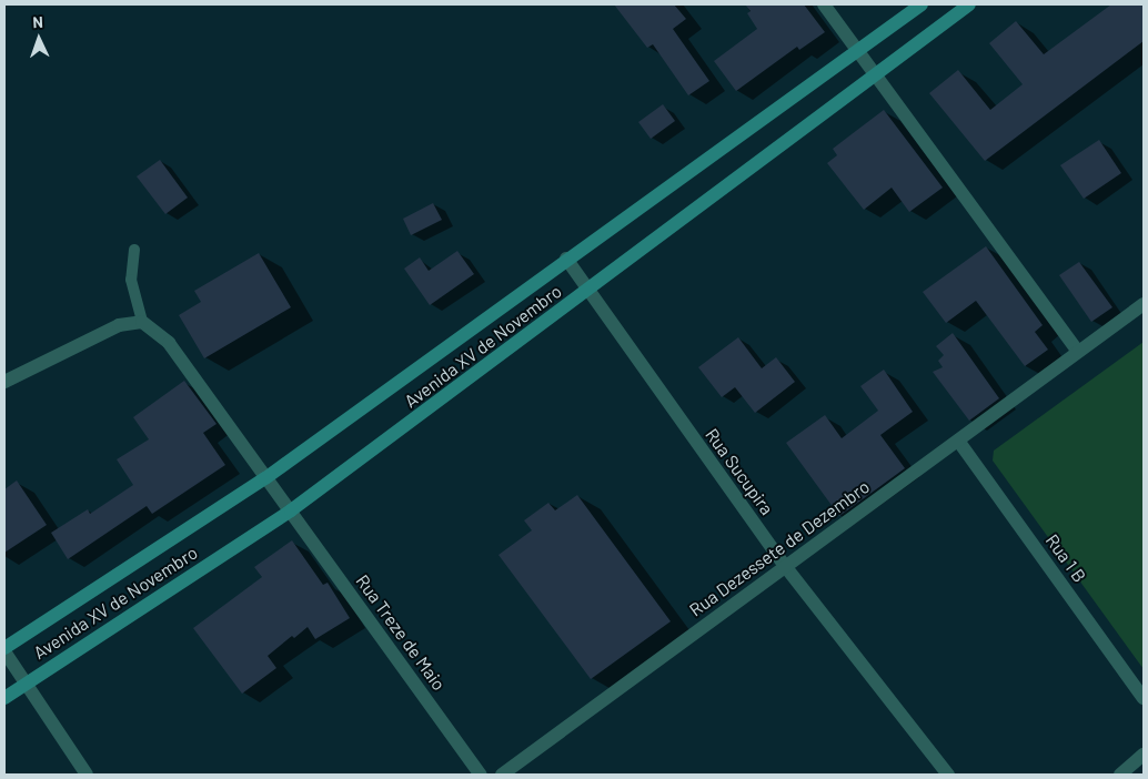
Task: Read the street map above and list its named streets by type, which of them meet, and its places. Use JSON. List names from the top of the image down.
{
  "streets": {
    "main road": ["Avenida XV de Novembro"],
    "street": [
      "Rua Sucupira",
      "Rua Dezessete de Dezembro",
      "Rua 1 B",
      "Rua Treze de Maio"
    ]
  },
  "crossings": [
    ["Avenida XV de Novembro", "Rua Sucupira"],
    ["Avenida XV de Novembro", "Rua Treze de Maio"],
    ["Rua Sucupira", "Rua Dezessete de Dezembro"],
    ["Rua Dezessete de Dezembro", "Rua 1 B"]
  ],
  "north": "top"
}
